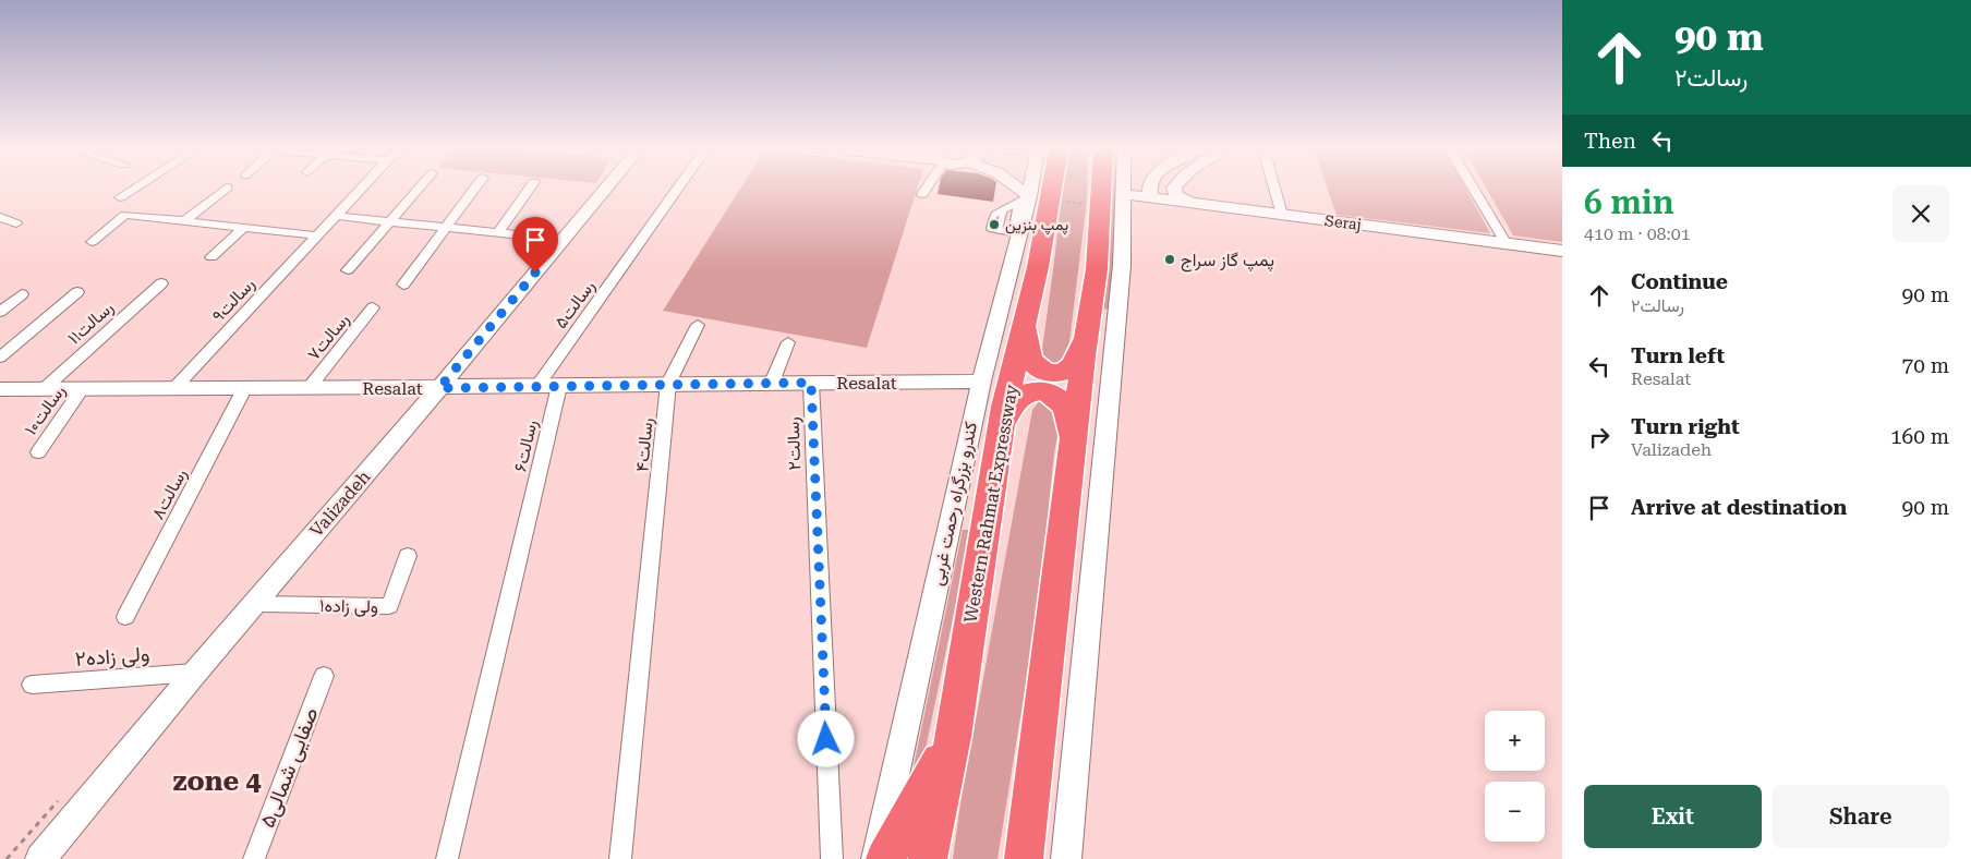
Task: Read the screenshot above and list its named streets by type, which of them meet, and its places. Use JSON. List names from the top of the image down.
{
  "streets": {
    "highway": ["Western Rahmat Expressway"],
    "street": [
      "Seraj",
      "رسالت۹",
      "رسالت۵",
      "رسالت۱۱",
      "رسالت۷",
      "Resalat",
      "رسالت۱۰",
      "رسالت۲",
      "رسالت۴",
      "رسالت۶",
      "رسالت۸",
      "Valizadeh",
      "کندرو بزرگراه رحمت غربی",
      "ولی زاده۱",
      "ولی زاده۲",
      "صفایی شمالی۵"
    ]
  },
  "crossings": [
    ["رسالت۹", "Resalat"],
    ["رسالت۵", "Resalat"],
    ["رسالت۱۱", "Resalat"],
    ["رسالت۷", "Resalat"],
    ["Resalat", "رسالت۱۰"],
    ["Resalat", "رسالت۲"],
    ["Resalat", "رسالت۴"],
    ["Resalat", "رسالت۶"],
    ["Resalat", "رسالت۸"],
    ["Resalat", "Valizadeh"],
    ["Resalat", "کندرو بزرگراه رحمت غربی"],
    ["Valizadeh", "ولی زاده۱"],
    ["Valizadeh", "ولی زاده۲"],
    ["کندرو بزرگراه رحمت غربی", "Western Rahmat Expressway"]
  ],
  "districts": ["zone 4"],
  "places": ["پمپ بنزین", "پمپ گاز سراج"],
  "page": {
    "turn": ["90 m", "رسالت۲"],
    "then": "Then",
    "heading": ["6 min", "410 m · 08:01"],
    "list": [
      {
        "name": "Continue",
        "note": "رسالت۲",
        "value": "90 m"
      },
      {
        "name": "Turn left",
        "note": "Resalat",
        "value": "70 m"
      },
      {
        "name": "Turn right",
        "note": "Valizadeh",
        "value": "160 m"
      },
      {
        "name": "Arrive at destination",
        "value": "90 m"
      }
    ],
    "map_buttons": ["+", "−"],
    "buttons": ["Exit", "Share"]
  }
}
